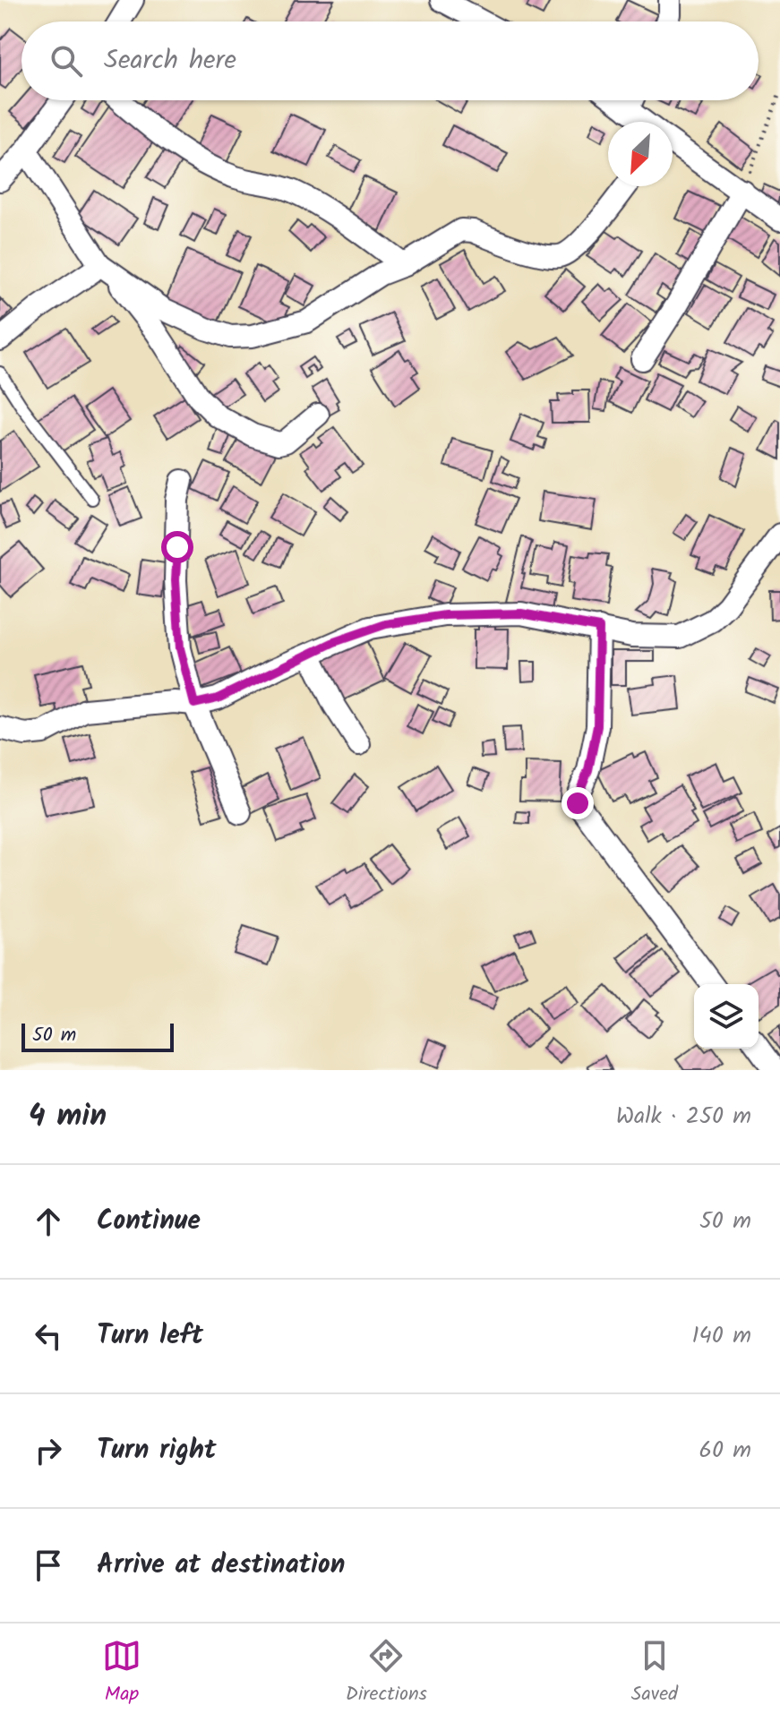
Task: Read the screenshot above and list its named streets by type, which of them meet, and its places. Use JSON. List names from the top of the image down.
{
  "scale_bar": "50 m",
  "north": "bottom left",
  "page": {
    "search": "Search here",
    "scale": "50 m",
    "heading": ["4 min", "Walk · 250 m"],
    "list": [
      ["Continue", "50 m"],
      ["Turn left", "140 m"],
      ["Turn right", "60 m"],
      "Arrive at destination"
    ],
    "nav": ["Map", "Directions", "Saved"]
  }
}
